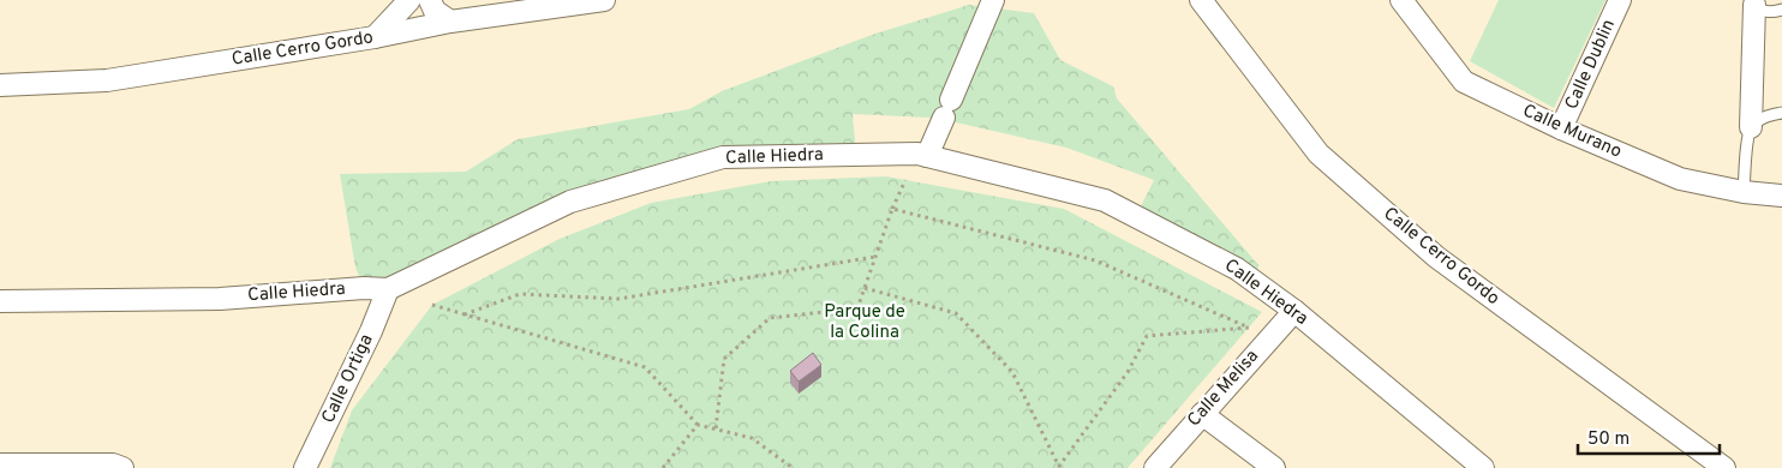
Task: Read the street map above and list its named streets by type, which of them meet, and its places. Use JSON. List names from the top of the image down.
{
  "streets": {
    "street": [
      "Calle Cerro Gordo",
      "Calle Dublin",
      "Calle Murano",
      "Calle Hiedra",
      "Calle Ortiga",
      "Calle Melisa"
    ]
  },
  "crossings": [
    ["Calle Dublin", "Calle Murano"],
    ["Calle Hiedra", "Calle Ortiga"],
    ["Calle Hiedra", "Calle Melisa"]
  ],
  "parks": ["Parque de la Colina"],
  "scale_bar": "50 m"
}
